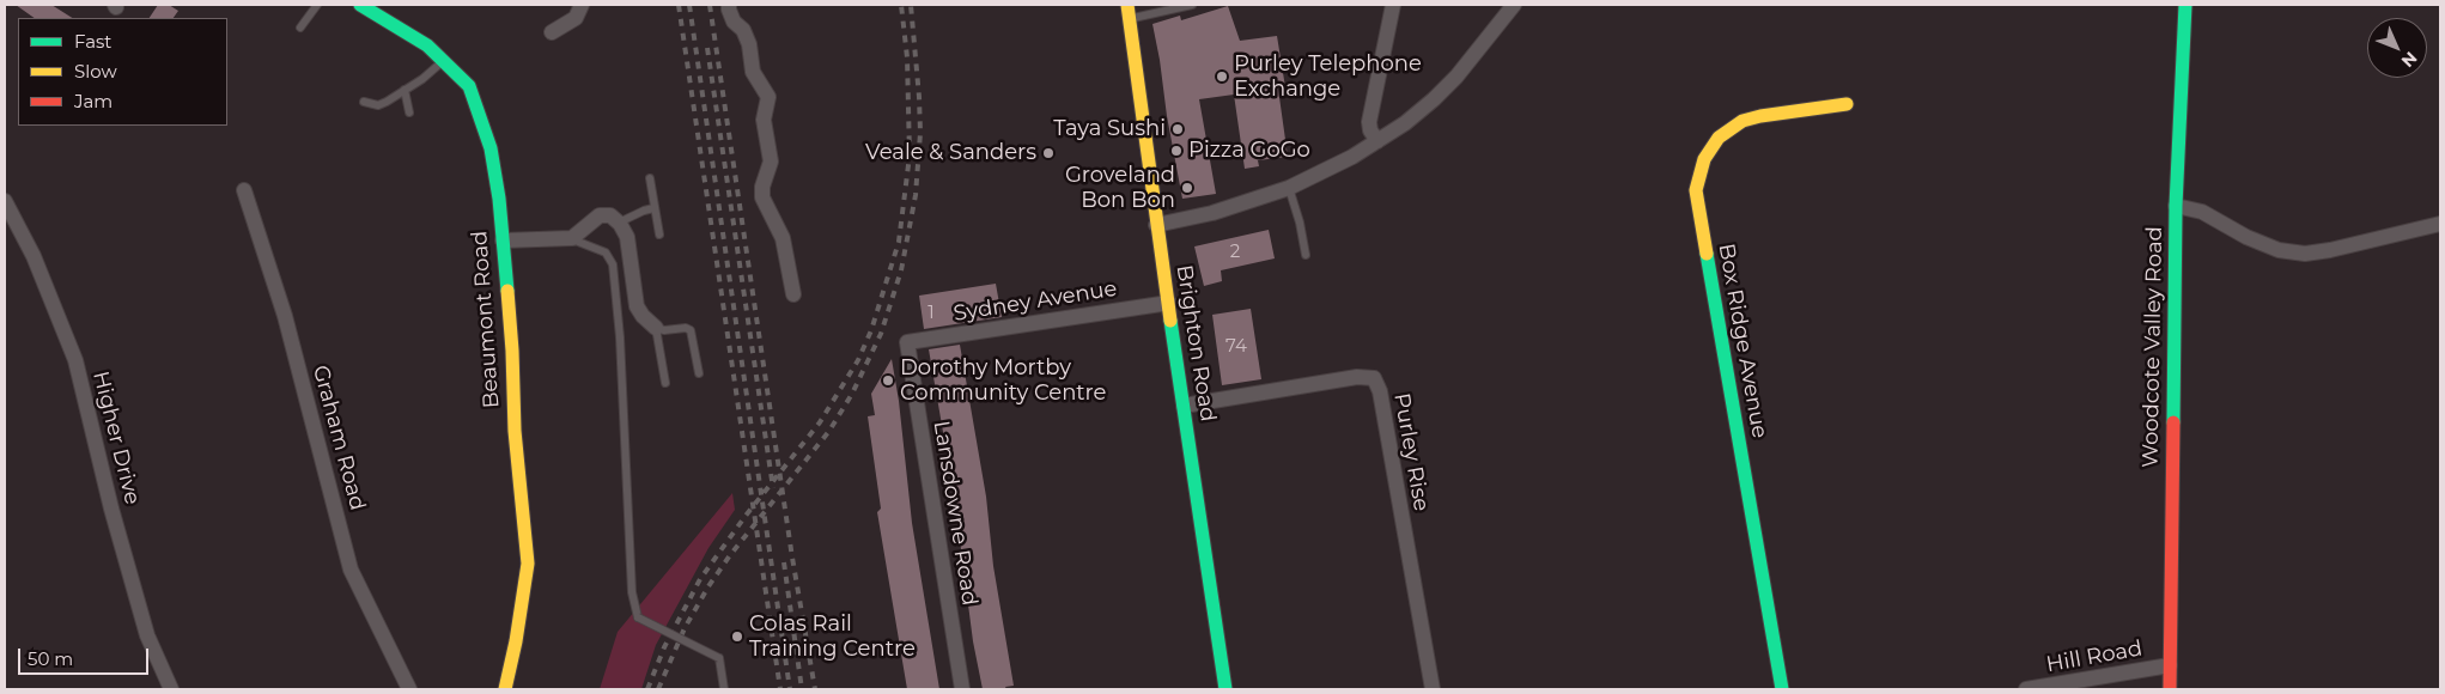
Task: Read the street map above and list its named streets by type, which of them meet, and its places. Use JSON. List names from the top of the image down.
{
  "streets": {
    "main road": [
      "Beaumont Road",
      "Box Ridge Avenue",
      "Brighton Road",
      "Woodcote Valley Road"
    ],
    "street": [
      "Sydney Avenue",
      "Higher Drive",
      "Graham Road",
      "Purley Rise",
      "Lansdowne Road",
      "Hill Road"
    ]
  },
  "crossings": [
    ["Sydney Avenue", "Brighton Road"],
    ["Sydney Avenue", "Lansdowne Road"],
    ["Brighton Road", "Purley Rise"],
    ["Woodcote Valley Road", "Hill Road"]
  ],
  "places": [
    "Purley Telephone Exchange",
    "Taya Sushi",
    "Pizza GoGo",
    "Veale & Sanders",
    "Groveland Bon Bon",
    "Dorothy Mortby Community Centre",
    "Colas Rail Training Centre"
  ],
  "house_numbers": ["2", "1", "74"],
  "legend": ["Fast", "Slow", "Jam"],
  "scale_bar": "50 m",
  "north": "bottom right"
}
